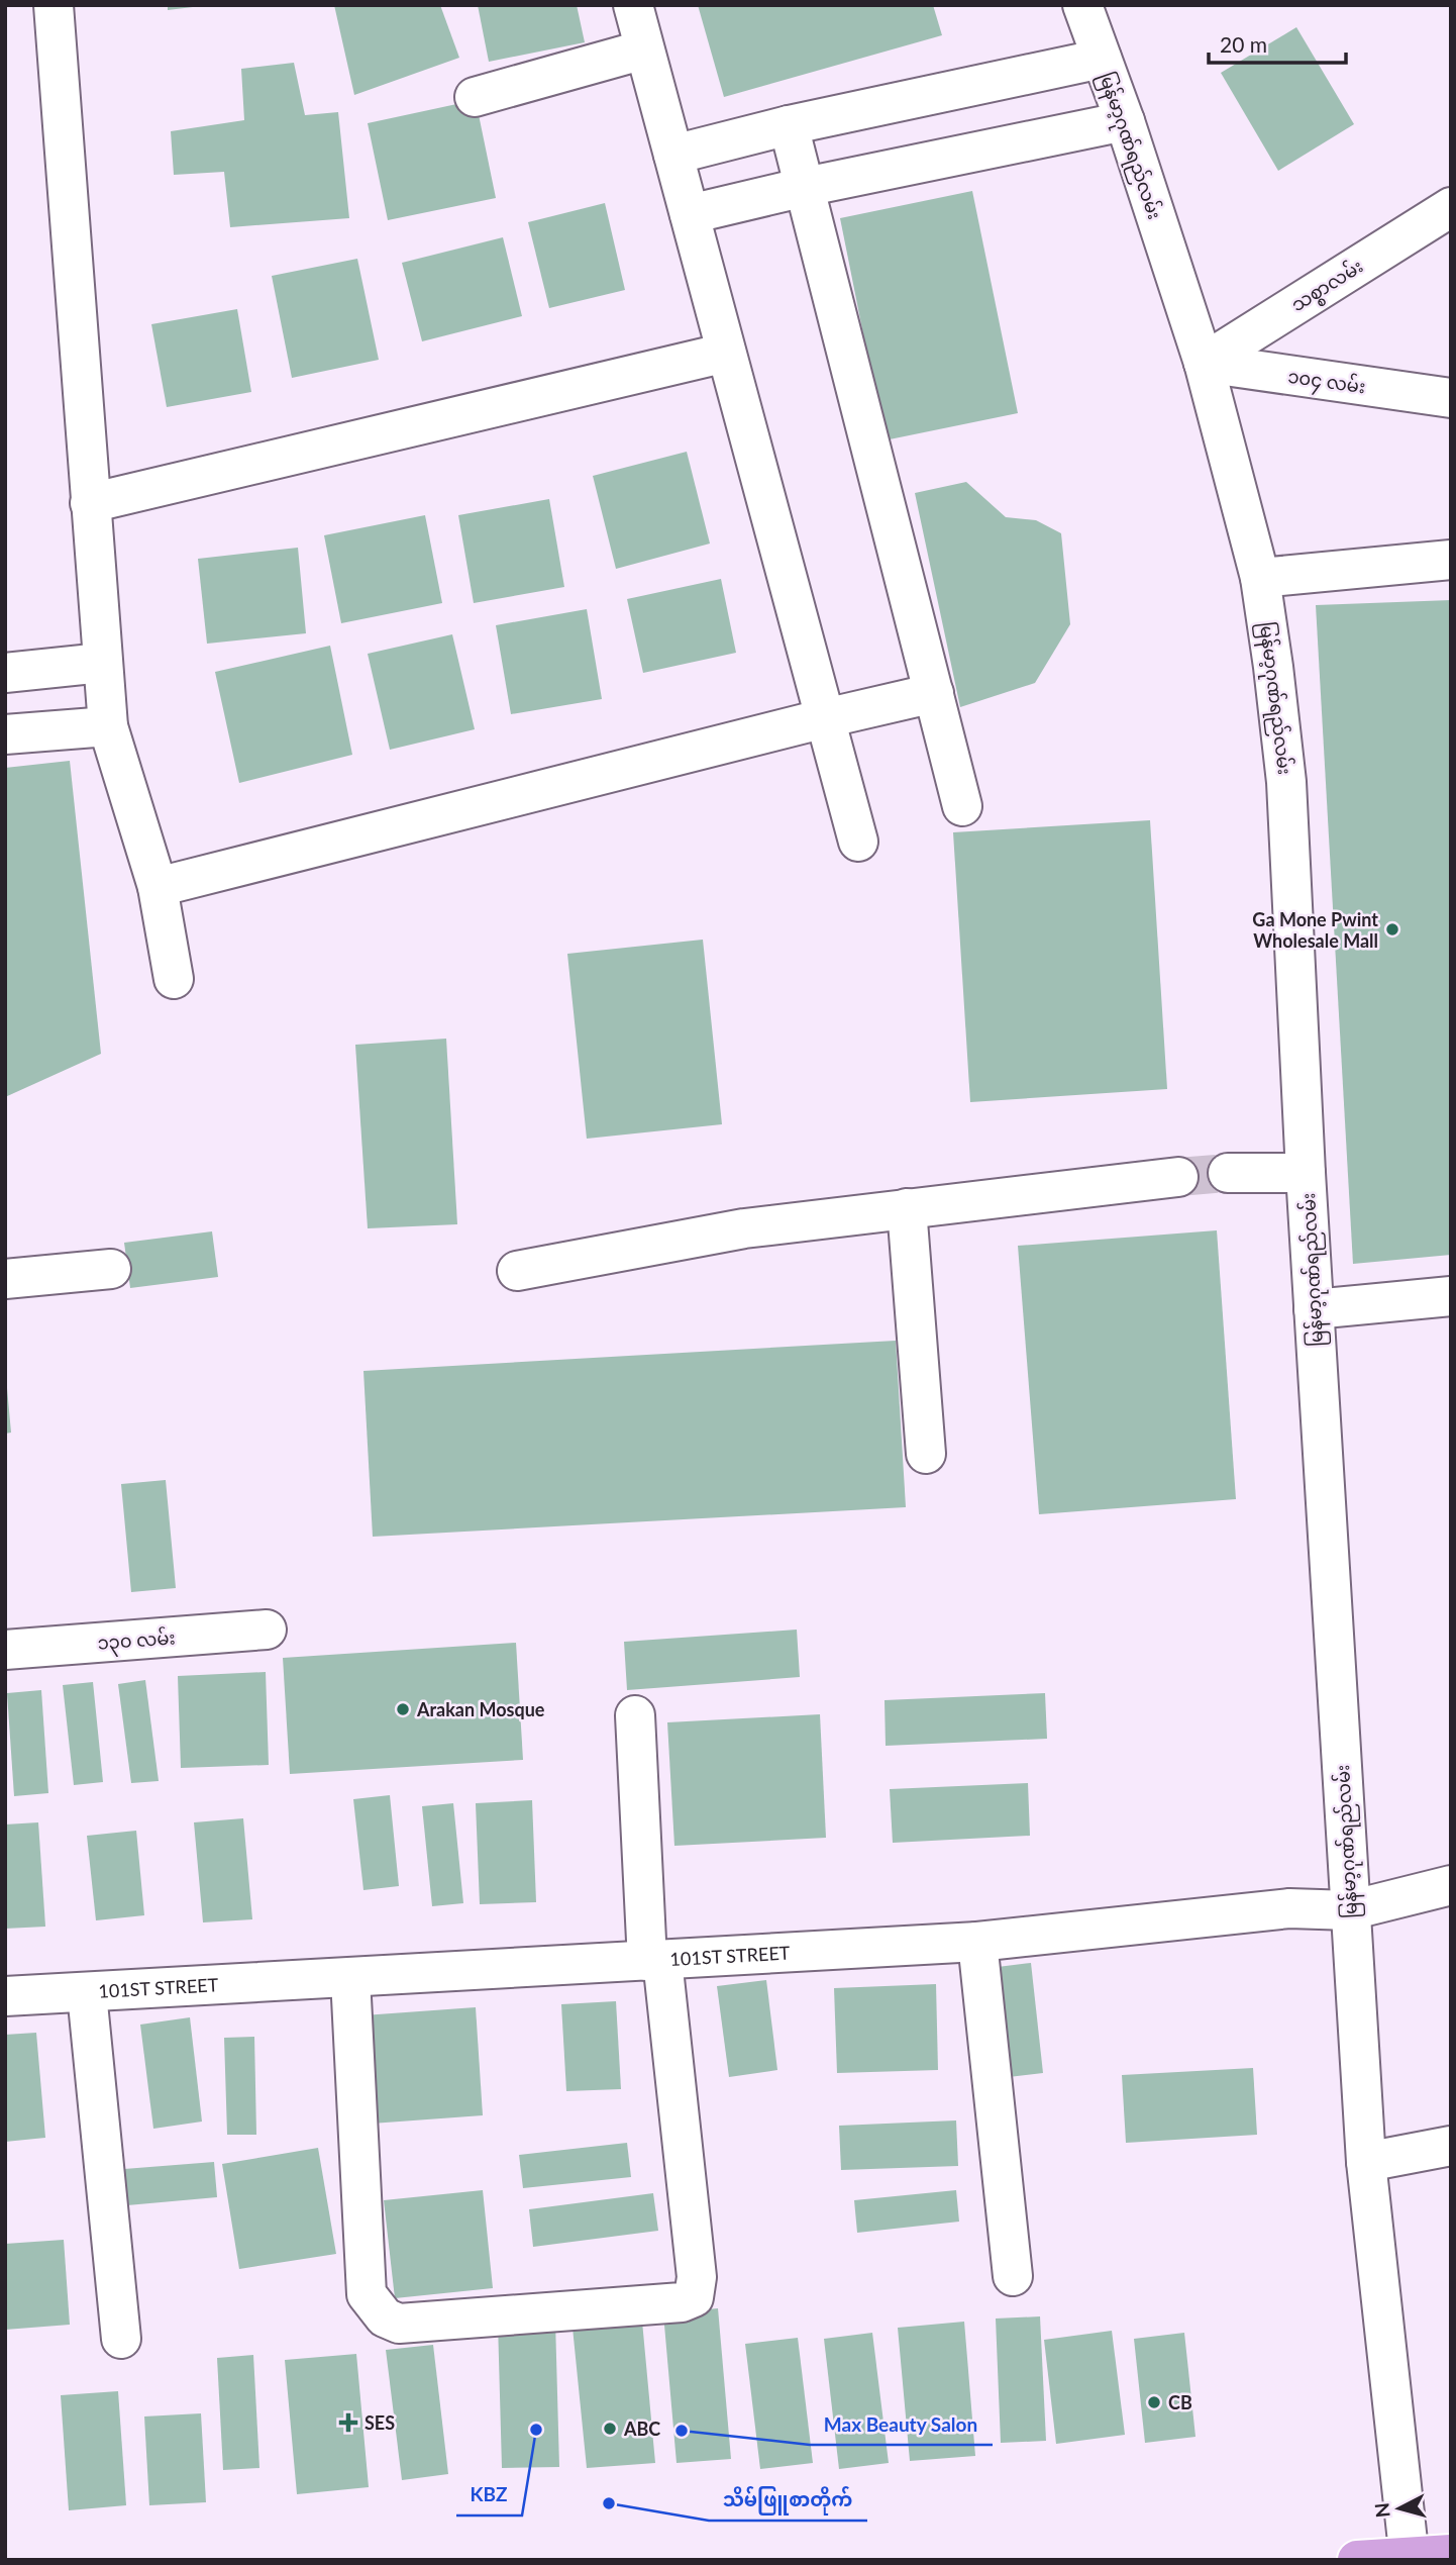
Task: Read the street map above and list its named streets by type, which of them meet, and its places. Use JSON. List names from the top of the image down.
{
  "streets": {
    "street": [
      "မြန်မာ့ဂုဏ်ရည်လမ်း",
      "သစ္စာလမ်း",
      "၁၀၄ လမ်း",
      "၁၃၀ လမ်း",
      "101ST STREET"
    ]
  },
  "crossings": [
    ["မြန်မာ့ဂုဏ်ရည်လမ်း", "သစ္စာလမ်း"],
    ["မြန်မာ့ဂုဏ်ရည်လမ်း", "၁၀၄ လမ်း"],
    ["မြန်မာ့ဂုဏ်ရည်လမ်း", "101ST STREET"],
    ["သစ္စာလမ်း", "၁၀၄ လမ်း"]
  ],
  "places": {
    "other": [
      "Ga Mone Pwint Wholesale Mall",
      "Arakan Mosque",
      "CB",
      "ABC",
      "KBZ",
      "Max Beauty Salon",
      "သိမ်ဖြူစာတိုက်"
    ],
    "health": ["SES"]
  },
  "scale_bar": "20 m",
  "north": "left"
}
